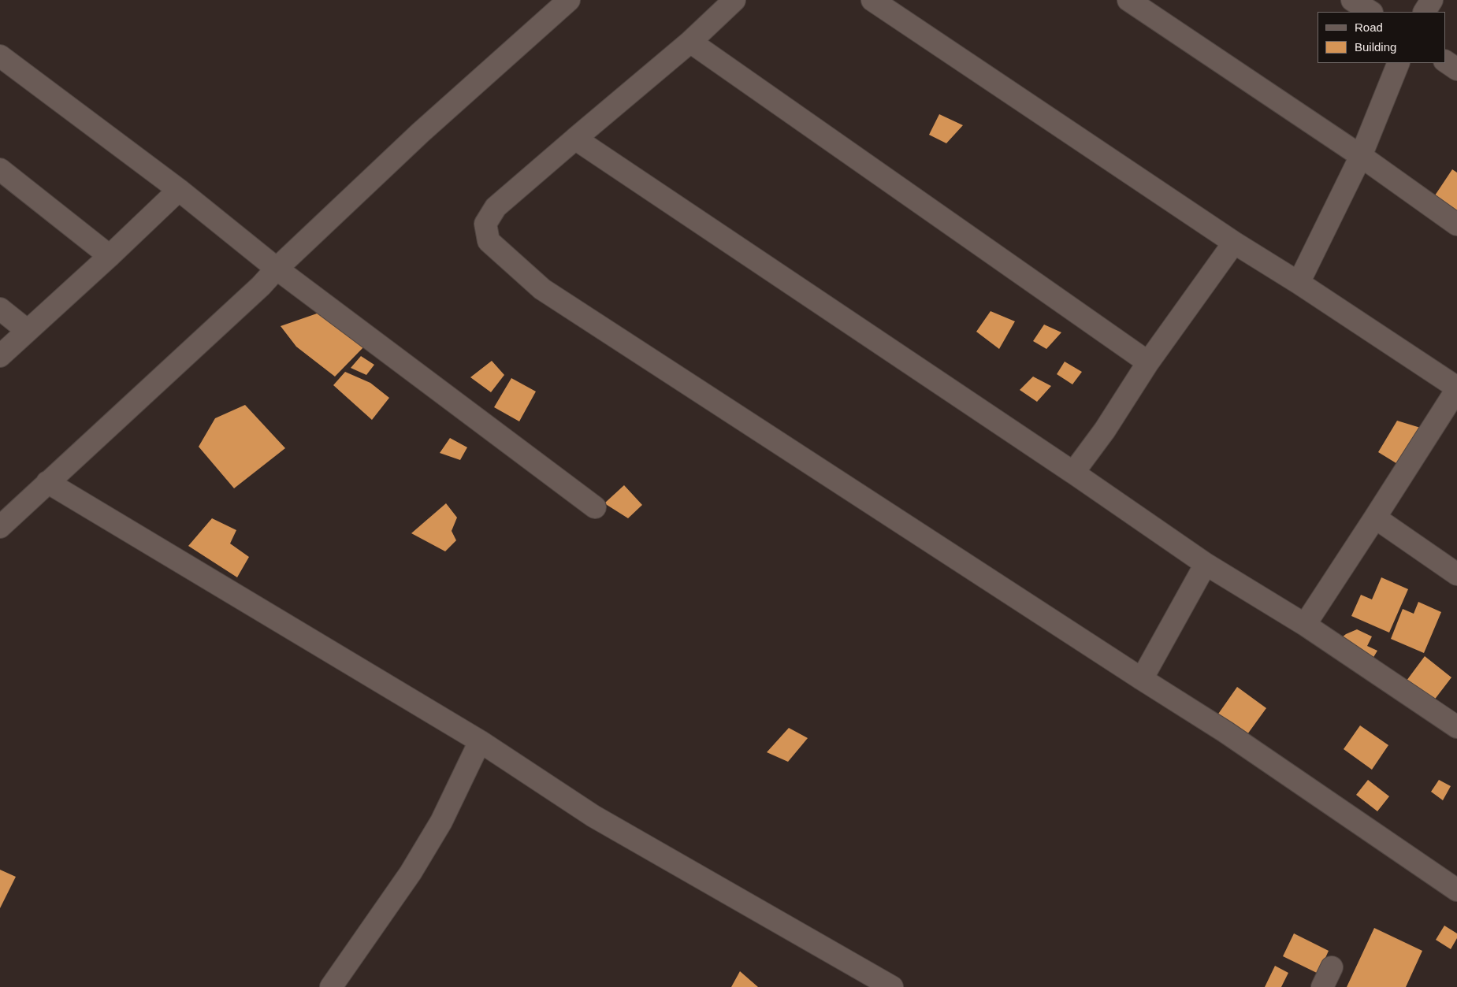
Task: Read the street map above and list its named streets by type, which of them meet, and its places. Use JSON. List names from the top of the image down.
{
  "legend": ["Road", "Building"]
}
